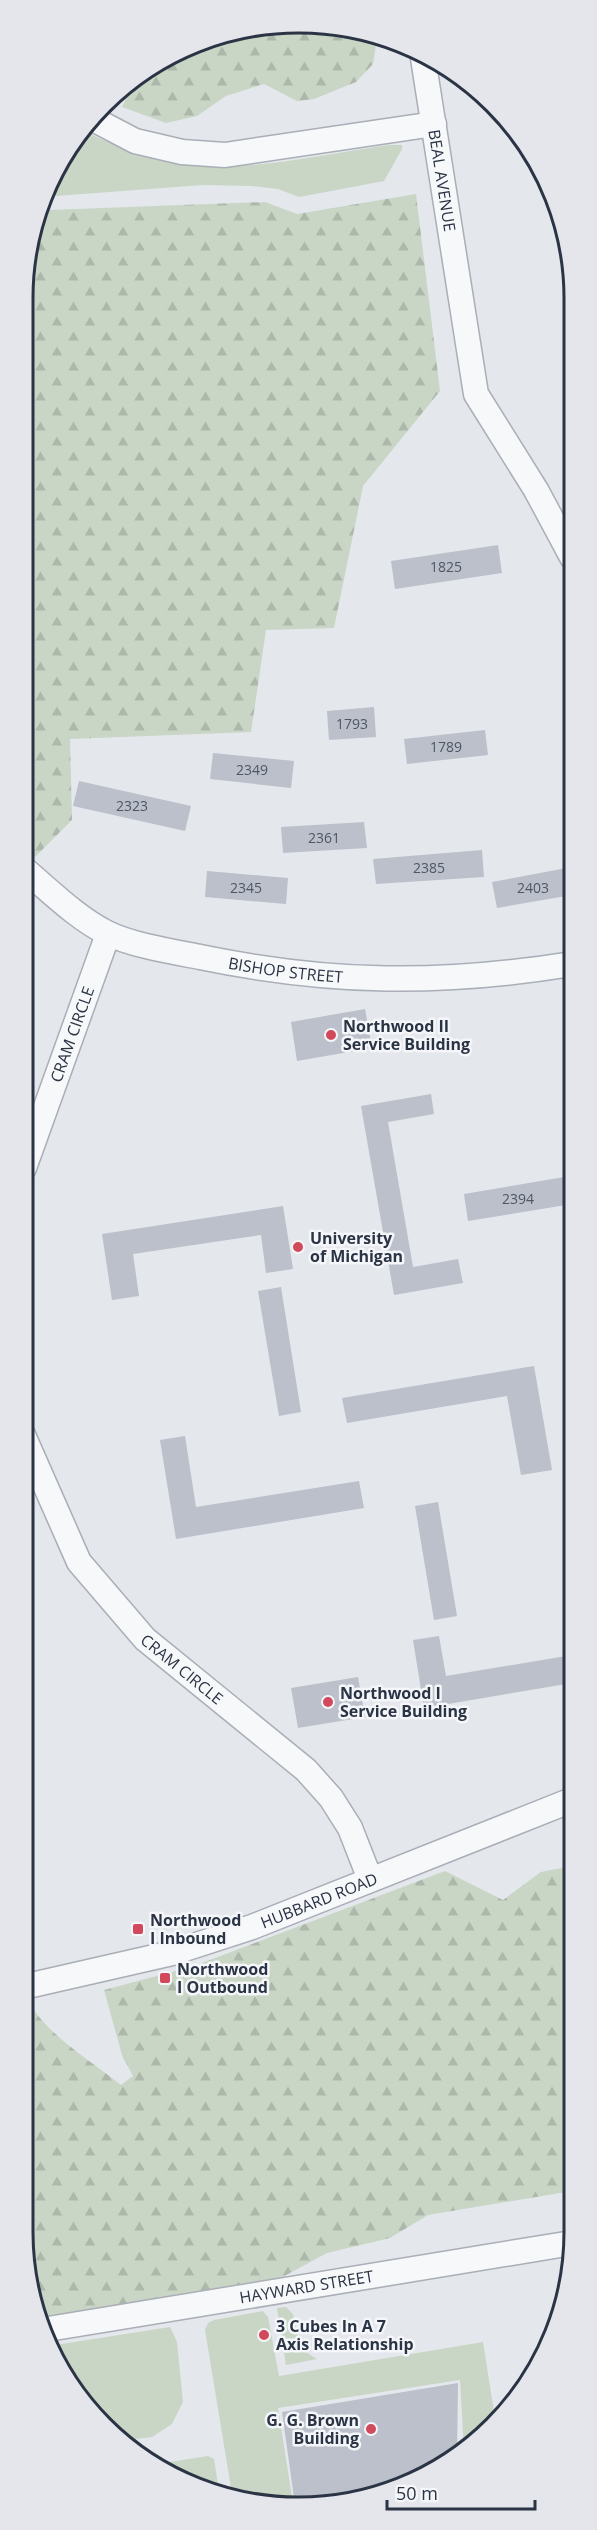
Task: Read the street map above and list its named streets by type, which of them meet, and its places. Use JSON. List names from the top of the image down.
{
  "streets": {
    "street": [
      "BEAL AVENUE",
      "BISHOP STREET",
      "CRAM CIRCLE",
      "HUBBARD ROAD",
      "HAYWARD STREET"
    ]
  },
  "crossings": [
    ["BISHOP STREET", "CRAM CIRCLE"],
    ["CRAM CIRCLE", "HUBBARD ROAD"]
  ],
  "places": {
    "other": [
      "Northwood II Service Building",
      "University of Michigan",
      "Northwood I Service Building",
      "3 Cubes In A 7 Axis Relationship",
      "G. G. Brown Building"
    ],
    "transit": ["Northwood I Inbound", "Northwood I Outbound"]
  },
  "house_numbers": [
    "1825",
    "1793",
    "1789",
    "2349",
    "2323",
    "2361",
    "2385",
    "2345",
    "2403",
    "2394"
  ],
  "scale_bar": "50 m"
}
